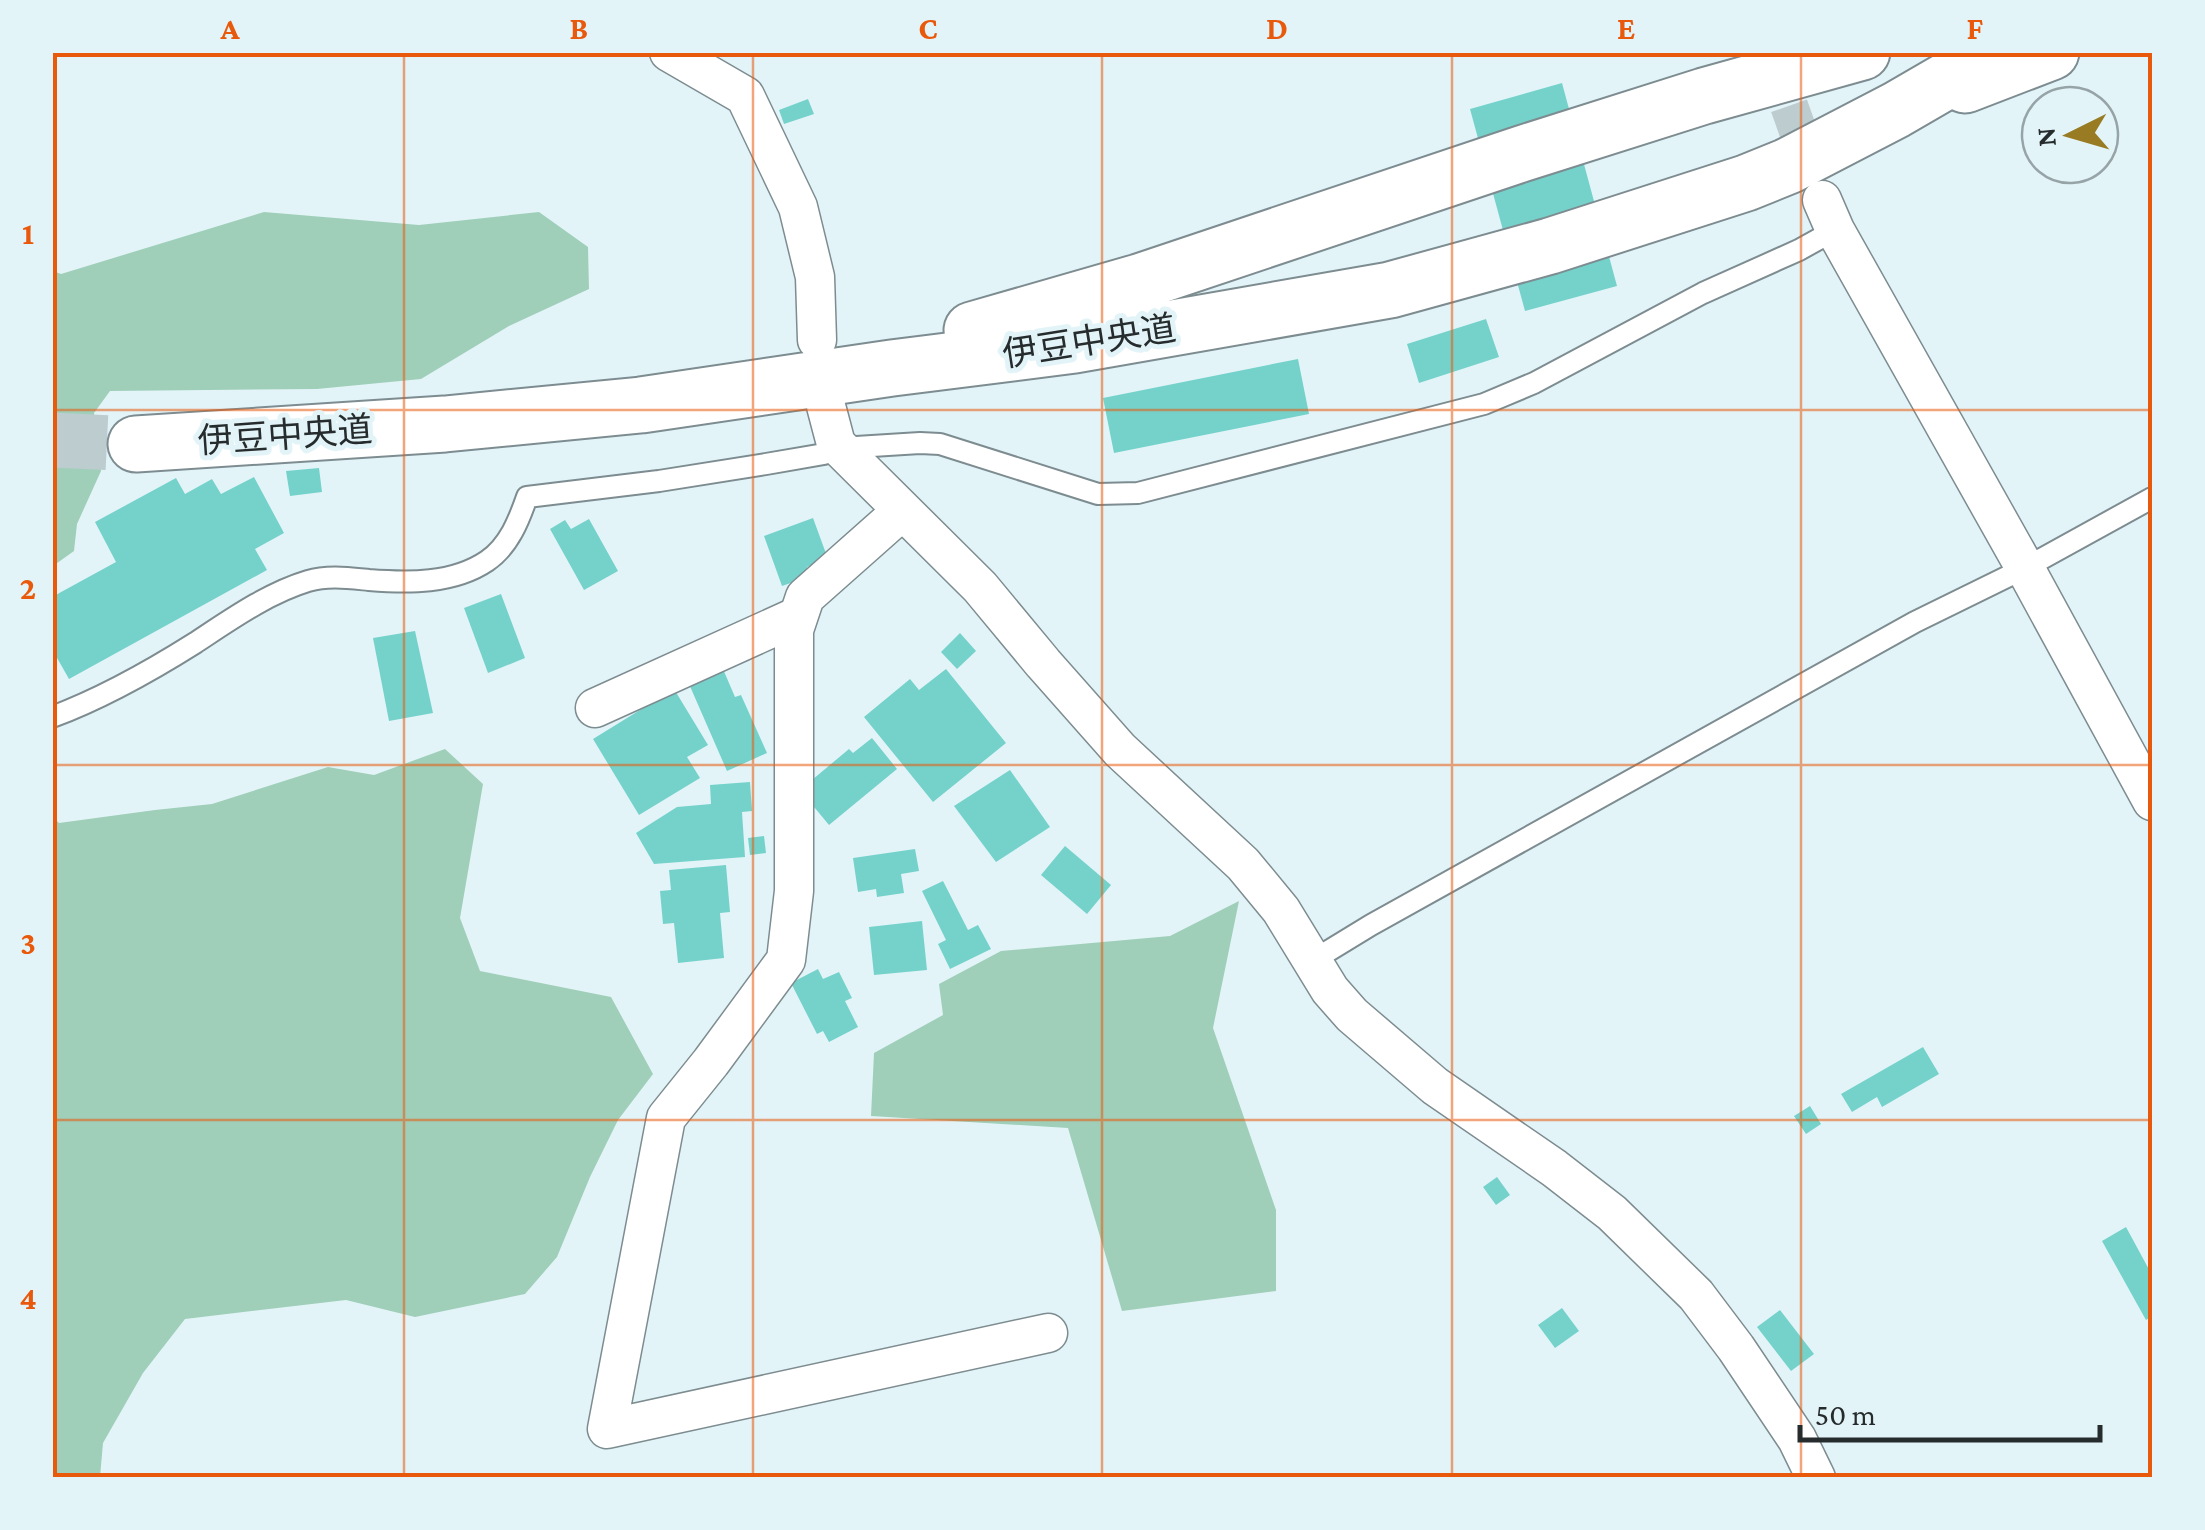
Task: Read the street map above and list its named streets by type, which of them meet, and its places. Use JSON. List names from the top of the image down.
{
  "streets": {
    "highway": ["伊豆中央道"]
  },
  "scale_bar": "50 m",
  "north": "left",
  "grid": {
    "columns": [
      "A",
      "B",
      "C",
      "D",
      "E",
      "F"
    ],
    "rows": [
      "1",
      "2",
      "3",
      "4"
    ]
  }
}
